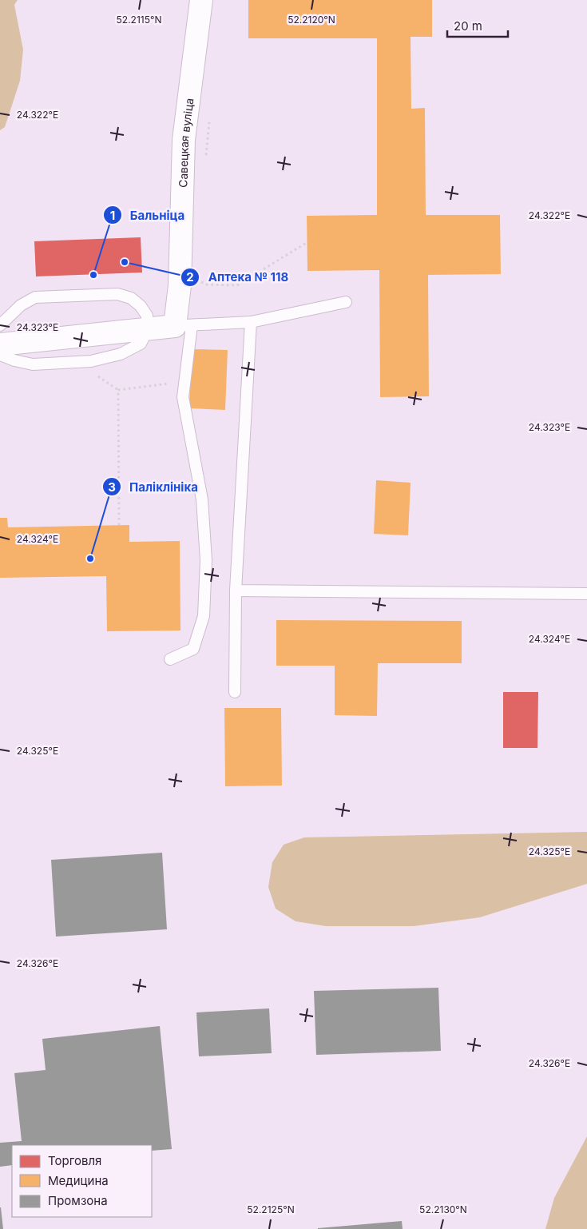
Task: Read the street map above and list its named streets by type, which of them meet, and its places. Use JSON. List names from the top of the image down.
{
  "streets": {
    "street": ["Савецкая вуліца"]
  },
  "places": ["Аптека № 118", "Бальніца", "Паліклініка"],
  "legend": ["Торговля", "Медицина", "Промзона"],
  "scale_bar": "20 m",
  "coordinates": [
    "52.2115°N",
    "52.2120°N",
    "24.322°E",
    "24.323°E",
    "24.324°E",
    "24.325°E",
    "24.326°E",
    "52.2125°N",
    "52.2130°N"
  ]
}
